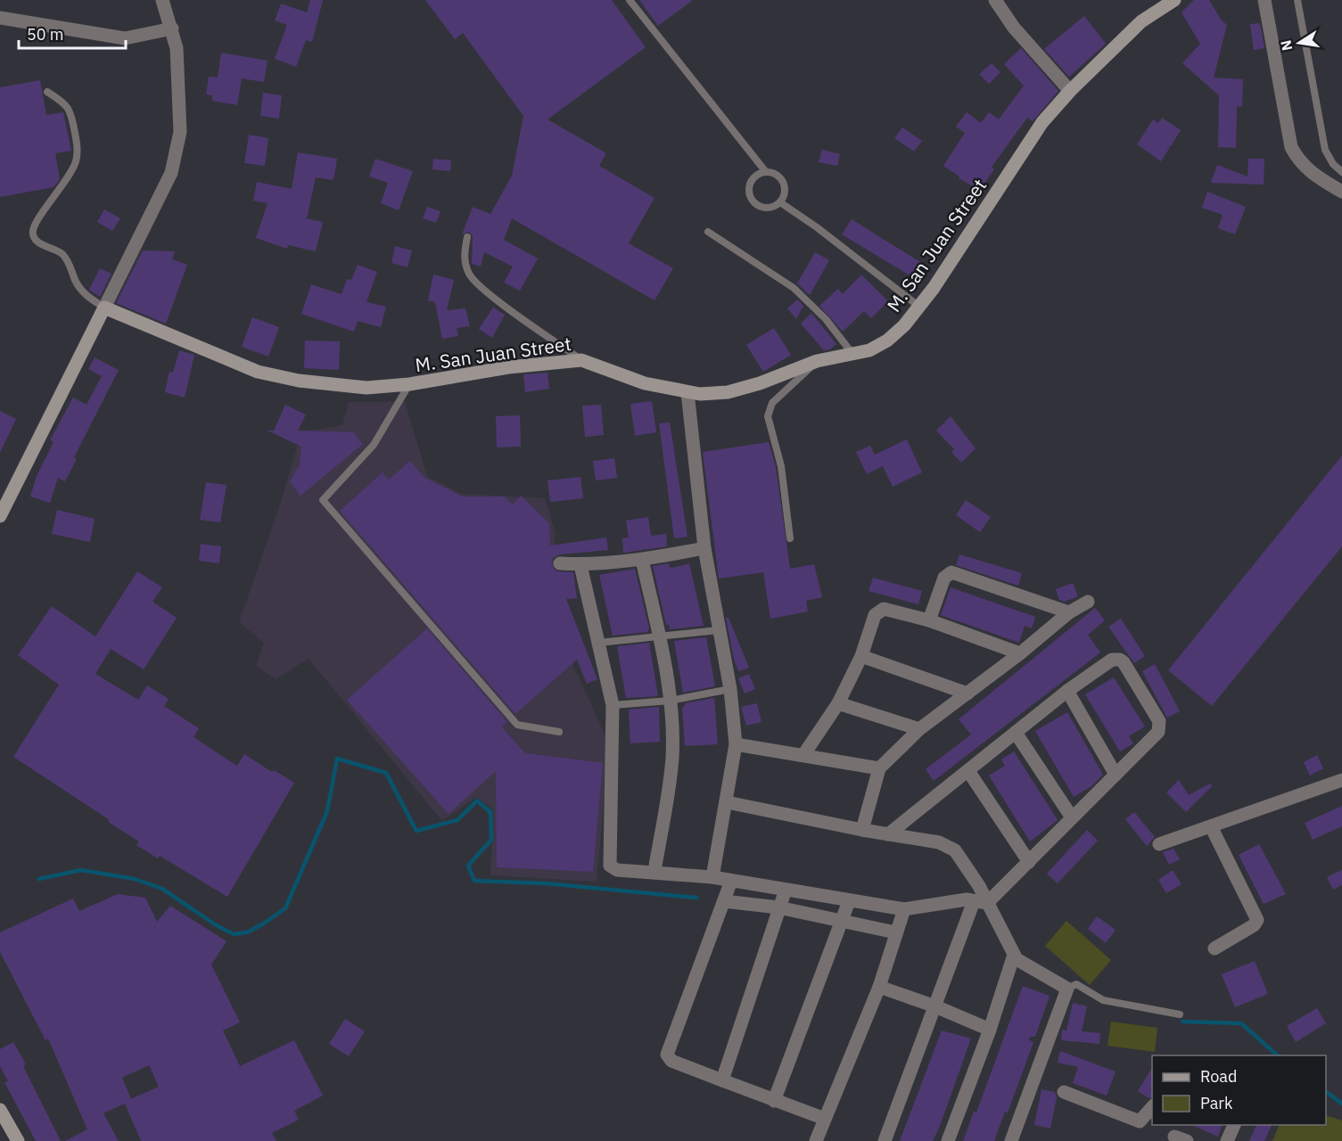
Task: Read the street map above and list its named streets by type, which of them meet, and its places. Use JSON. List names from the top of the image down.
{
  "streets": {
    "street": ["M. San Juan Street"]
  },
  "legend": ["Road", "Park"],
  "scale_bar": "50 m",
  "north": "left"
}
